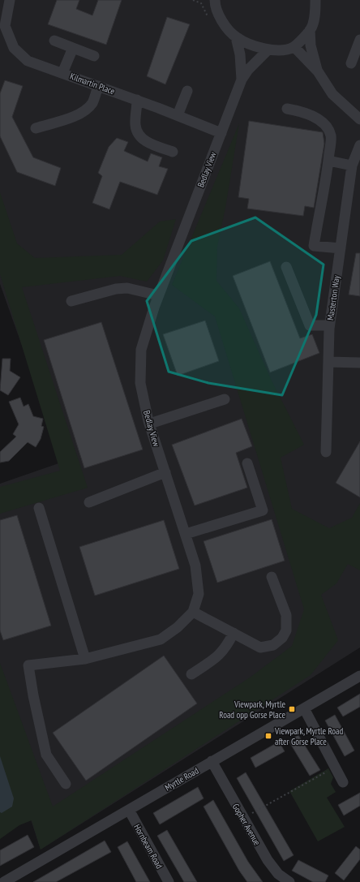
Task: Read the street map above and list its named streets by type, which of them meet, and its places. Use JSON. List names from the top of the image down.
{
  "streets": {
    "street": [
      "Kilmartin Place",
      "Bedlay View",
      "Masterton Way",
      "Myrtle Road",
      "Gopher Avenue",
      "Hornbeam Road"
    ]
  },
  "crossings": [
    ["Kilmartin Place", "Bedlay View"],
    ["Myrtle Road", "Gopher Avenue"],
    ["Myrtle Road", "Hornbeam Road"]
  ],
  "places": {
    "transit": ["Viewpark, Myrtle Road opp Gorse Place", "Viewpark, Myrtle Road after Gorse Place"]
  }
}
